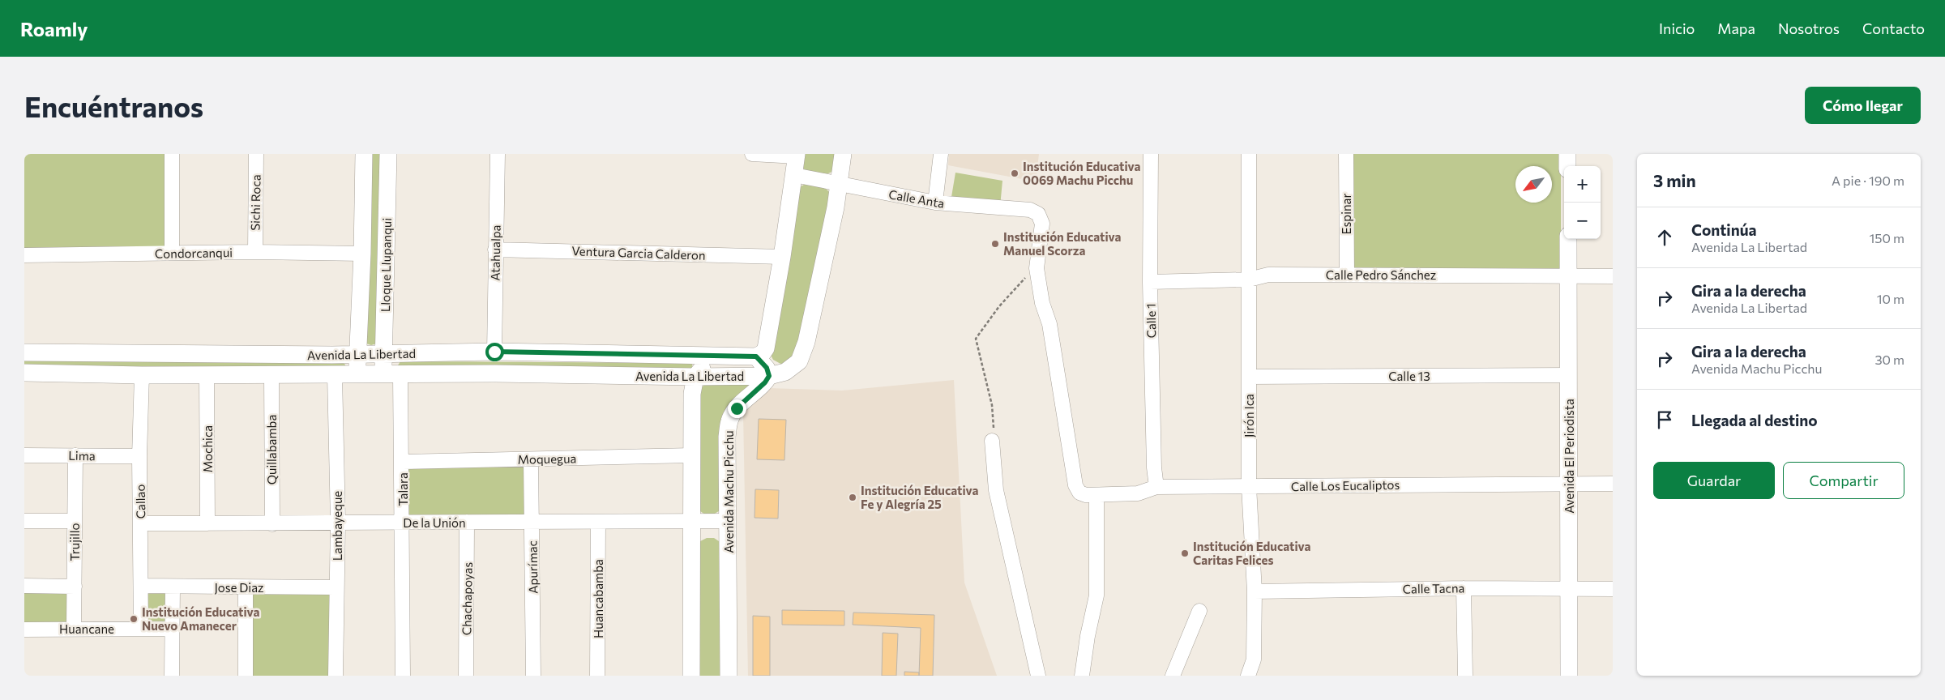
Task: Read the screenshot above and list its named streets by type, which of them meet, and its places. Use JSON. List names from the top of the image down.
{
  "streets": {
    "street": [
      "Calle Anta",
      "Sichi Roca",
      "Espinar",
      "Condorcanqui",
      "Atahualpa",
      "Ventura Garcia Calderon",
      "Lloque Llupanqui",
      "Calle Pedro Sánchez",
      "Calle 1",
      "Avenida La Libertad",
      "Calle 13",
      "Jirón Ica",
      "Mochica",
      "Quillabamba",
      "Lima",
      "Avenida El Periodista",
      "Moquegua",
      "Calle Los Eucaliptos",
      "Talara",
      "Avenida Machu Picchu",
      "Callao",
      "De la Unión",
      "Lambayeque",
      "Trujillo",
      "Apurímac",
      "Jose Diaz",
      "Calle Tacna",
      "Chachapoyas",
      "Huancabamba",
      "Huancane"
    ]
  },
  "crossings": [
    ["Calle Anta", "Calle Los Eucaliptos"],
    ["Sichi Roca", "Condorcanqui"],
    ["Espinar", "Calle Pedro Sánchez"],
    ["Condorcanqui", "Lloque Llupanqui"],
    ["Atahualpa", "Ventura Garcia Calderon"],
    ["Atahualpa", "Avenida La Libertad"],
    ["Lloque Llupanqui", "Avenida La Libertad"],
    ["Calle Pedro Sánchez", "Calle 1"],
    ["Calle Pedro Sánchez", "Jirón Ica"],
    ["Calle Pedro Sánchez", "Avenida El Periodista"],
    ["Calle 1", "Calle Los Eucaliptos"],
    ["Avenida La Libertad", "Mochica"],
    ["Avenida La Libertad", "Quillabamba"],
    ["Avenida La Libertad", "Talara"],
    ["Avenida La Libertad", "Avenida Machu Picchu"],
    ["Avenida La Libertad", "Callao"],
    ["Avenida La Libertad", "Lambayeque"],
    ["Calle 13", "Jirón Ica"],
    ["Calle 13", "Avenida El Periodista"],
    ["Jirón Ica", "Calle Los Eucaliptos"],
    ["Jirón Ica", "Calle Tacna"],
    ["Mochica", "De la Unión"],
    ["Quillabamba", "De la Unión"],
    ["Lima", "Callao"],
    ["Lima", "Trujillo"],
    ["Avenida El Periodista", "Calle Los Eucaliptos"],
    ["Avenida El Periodista", "Calle Tacna"],
    ["Moquegua", "Talara"],
    ["Moquegua", "Apurímac"],
    ["Talara", "De la Unión"],
    ["Avenida Machu Picchu", "De la Unión"],
    ["Callao", "De la Unión"],
    ["Callao", "Jose Diaz"],
    ["Callao", "Huancane"],
    ["De la Unión", "Lambayeque"],
    ["De la Unión", "Apurímac"],
    ["De la Unión", "Chachapoyas"],
    ["De la Unión", "Huancabamba"],
    ["Lambayeque", "Jose Diaz"],
    ["Trujillo", "Huancane"]
  ],
  "places": [
    "Institución Educativa 0069 Machu Picchu",
    "Institución Educativa Manuel Scorza",
    "Institución Educativa Fe y Alegría 25",
    "Institución Educativa Caritas Felices",
    "Institución Educativa Nuevo Amanecer"
  ],
  "north": "bottom left",
  "page": {
    "header": "Roamly",
    "nav": [
      "Inicio",
      "Mapa",
      "Nosotros",
      "Contacto"
    ],
    "buttons": [
      "Cómo llegar",
      ["Guardar", "Compartir"]
    ],
    "title": "Encuéntranos",
    "heading": ["3 min", "A pie · 190 m"],
    "map_buttons": ["+", "−"],
    "list": [
      ["Continúa", "Avenida La Libertad", "150 m"],
      ["Gira a la derecha", "Avenida La Libertad", "10 m"],
      ["Gira a la derecha", "Avenida Machu Picchu", "30 m"],
      "Llegada al destino"
    ]
  }
}
